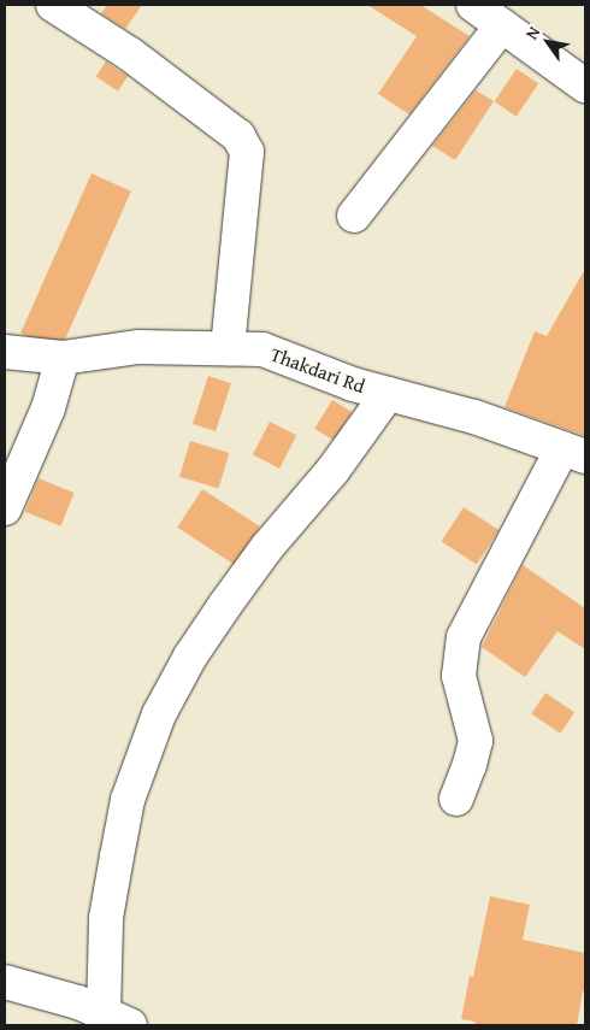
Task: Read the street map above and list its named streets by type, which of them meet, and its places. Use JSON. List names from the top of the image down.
{
  "streets": {
    "street": ["Thakdari Rd"]
  },
  "north": "top left"
}
